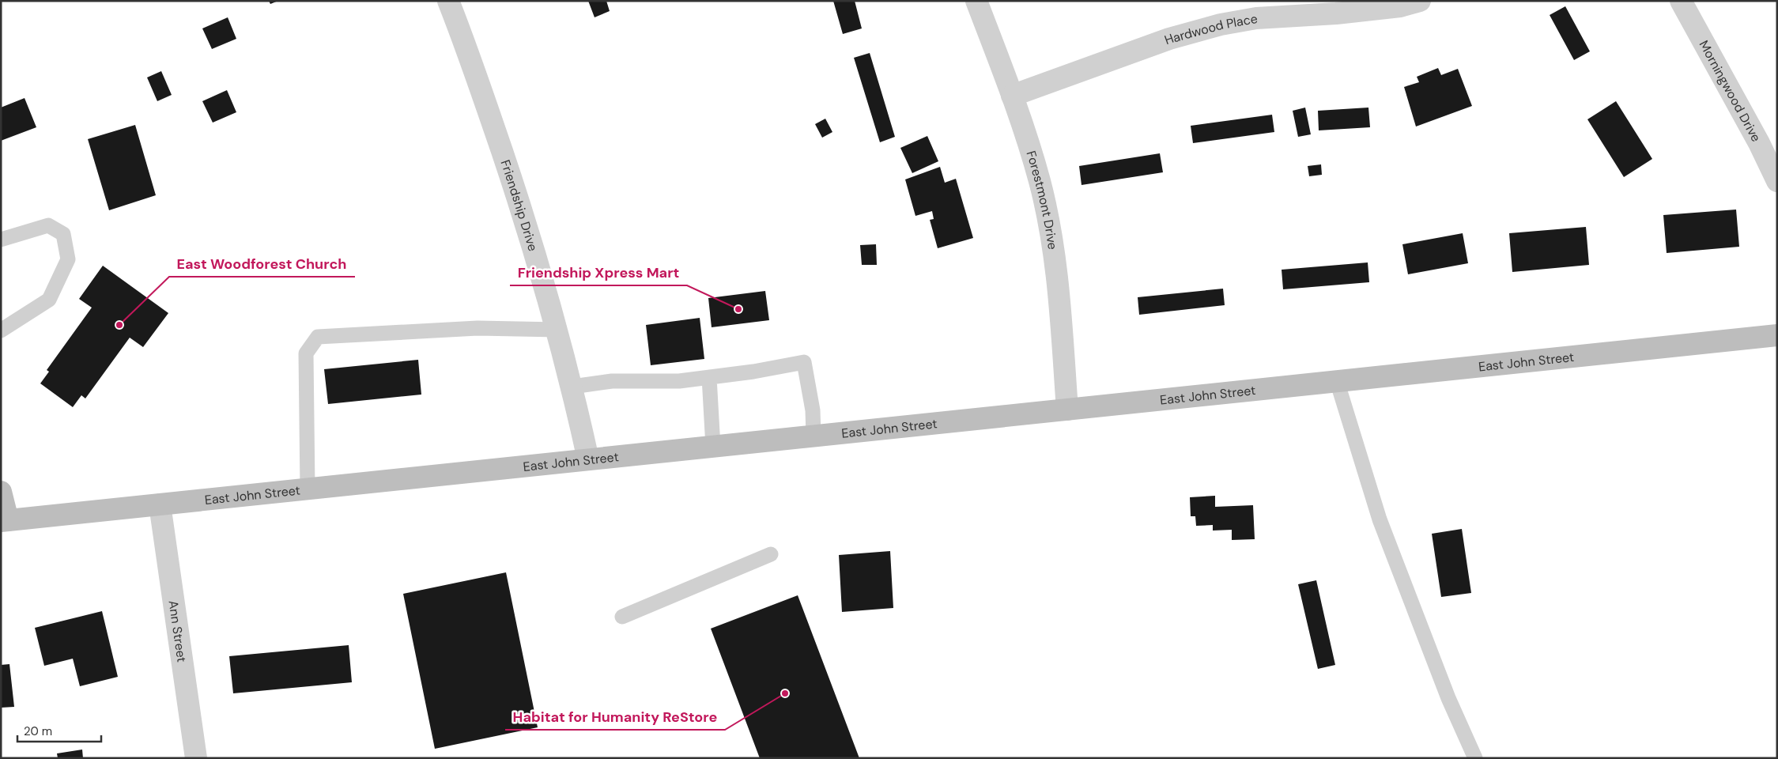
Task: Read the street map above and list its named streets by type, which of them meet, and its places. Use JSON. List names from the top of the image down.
{
  "streets": {
    "main road": ["East John Street"],
    "street": [
      "Hardwood Place",
      "Morningwood Drive",
      "Forestmont Drive",
      "Friendship Drive",
      "Ann Street"
    ]
  },
  "crossings": [
    ["Hardwood Place", "Forestmont Drive"],
    ["Forestmont Drive", "East John Street"],
    ["Friendship Drive", "East John Street"],
    ["East John Street", "Ann Street"]
  ],
  "places": ["Friendship Xpress Mart", "East Woodforest Church", "Habitat for Humanity ReStore"],
  "scale_bar": "20 m"
}
